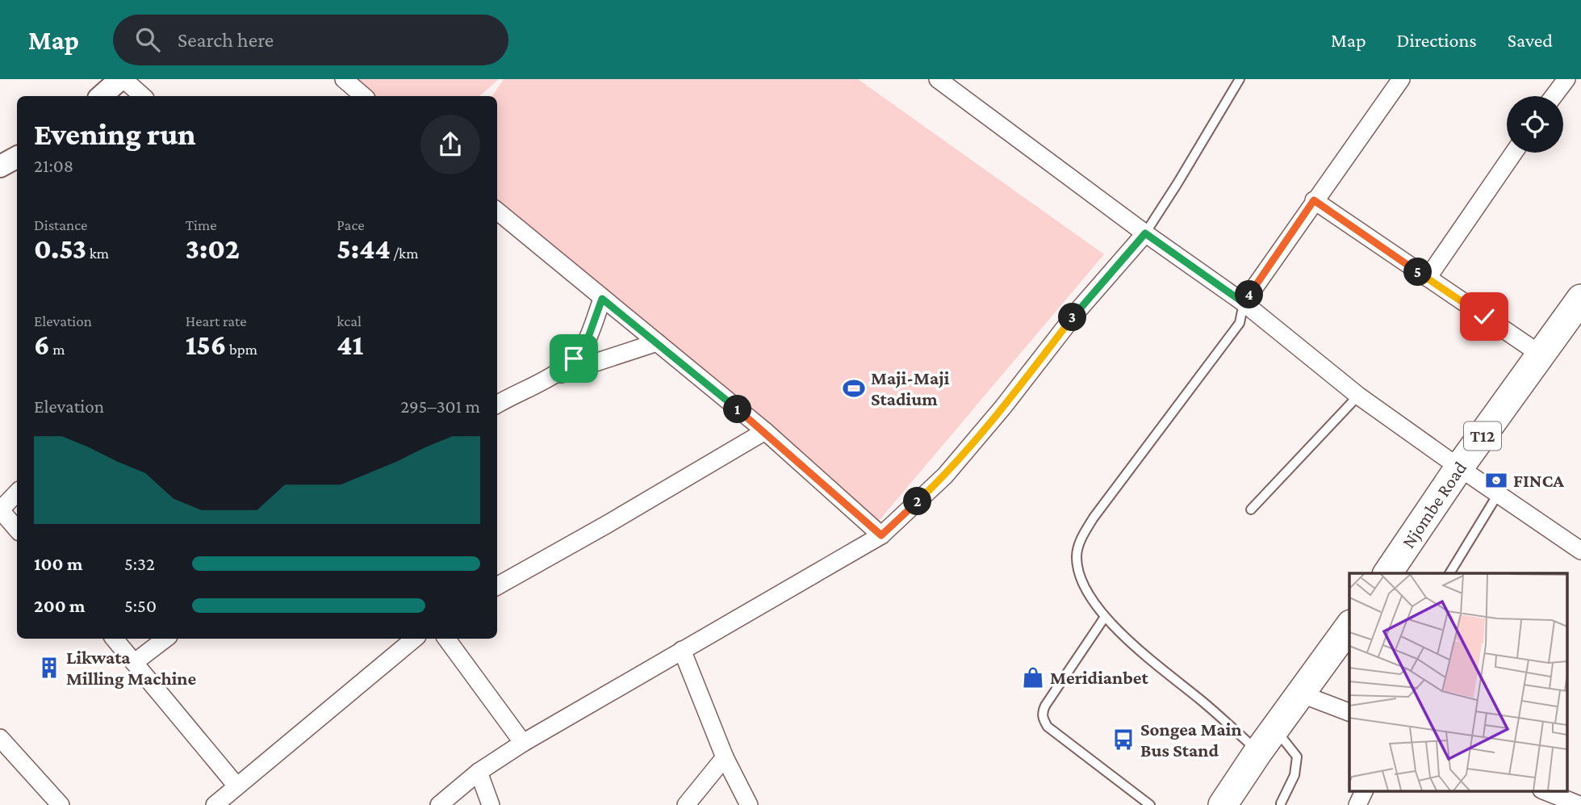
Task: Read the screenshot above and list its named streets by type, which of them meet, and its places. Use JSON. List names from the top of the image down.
{
  "streets": {
    "highway": ["T12", "Njombe Road"]
  },
  "places": {
    "sports": ["Maji-Maji Stadium"],
    "bank": ["FINCA"],
    "building": ["Likwata Milling Machine"],
    "shop": ["Meridianbet"],
    "bus stop": ["Songea Main Bus Stand"]
  },
  "page": {
    "header": "Map",
    "search": "Search here",
    "nav": ["Map", "Directions", "Saved"],
    "heading": ["Evening run", "21:08"],
    "stats": [
      ["Distance", "0.53 km"],
      ["Time", "3:02"],
      ["Pace", "5:44 /km"],
      ["Elevation", "6 m"],
      ["Heart rate", "156 bpm"],
      ["kcal", "41"]
    ],
    "pins": [
      "5",
      "4",
      "3",
      "1",
      "2"
    ],
    "chart": ["Elevation", "295–301 m"],
    "list": [
      {
        "name": "100 m",
        "note": "5:32"
      },
      {
        "name": "200 m",
        "note": "5:50"
      }
    ]
  }
}
